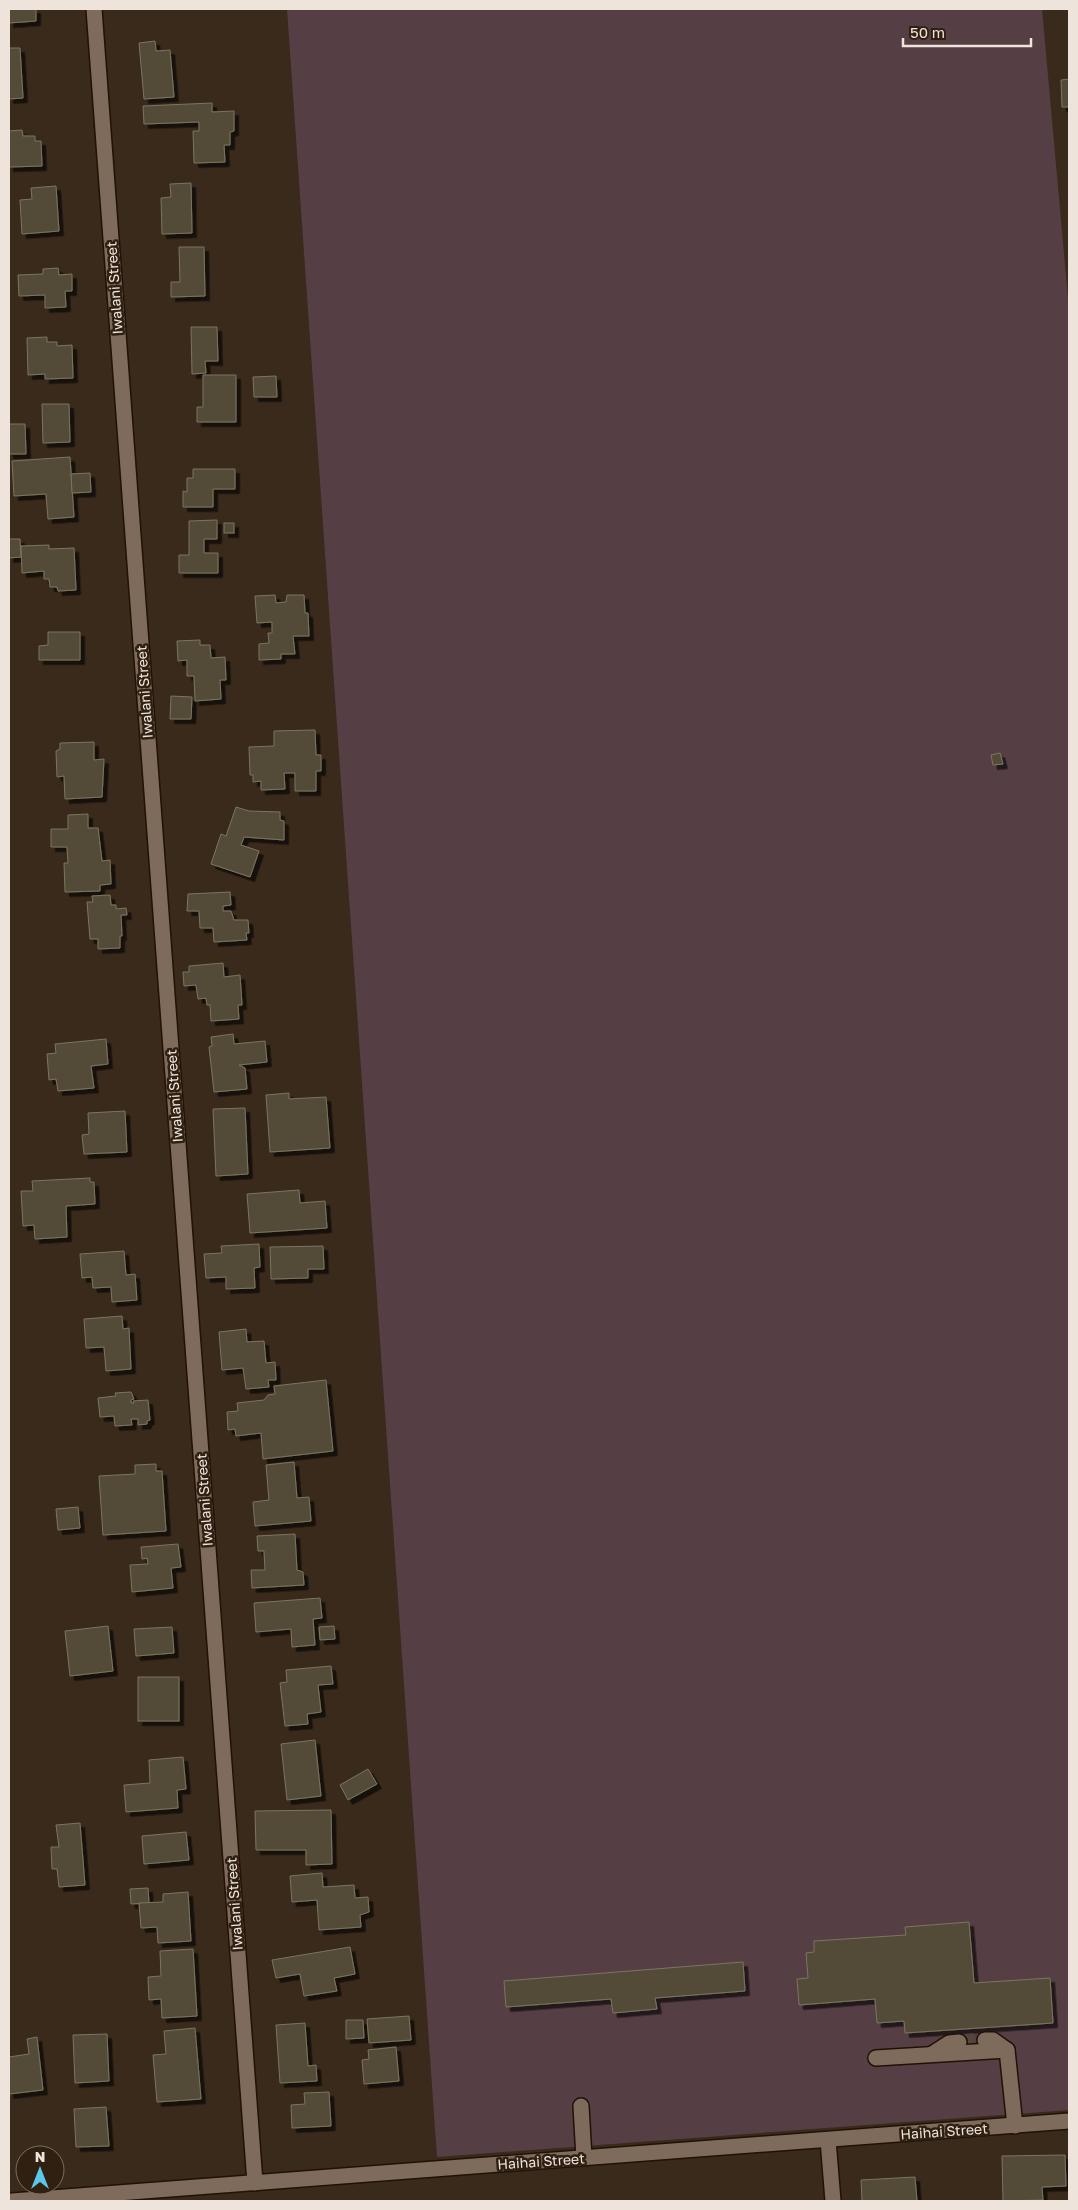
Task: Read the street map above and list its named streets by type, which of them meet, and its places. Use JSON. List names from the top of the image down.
{
  "streets": {
    "street": ["Iwalani Street", "Haihai Street"]
  },
  "crossings": [
    ["Iwalani Street", "Haihai Street"]
  ],
  "scale_bar": "50 m",
  "north": "top"
}
